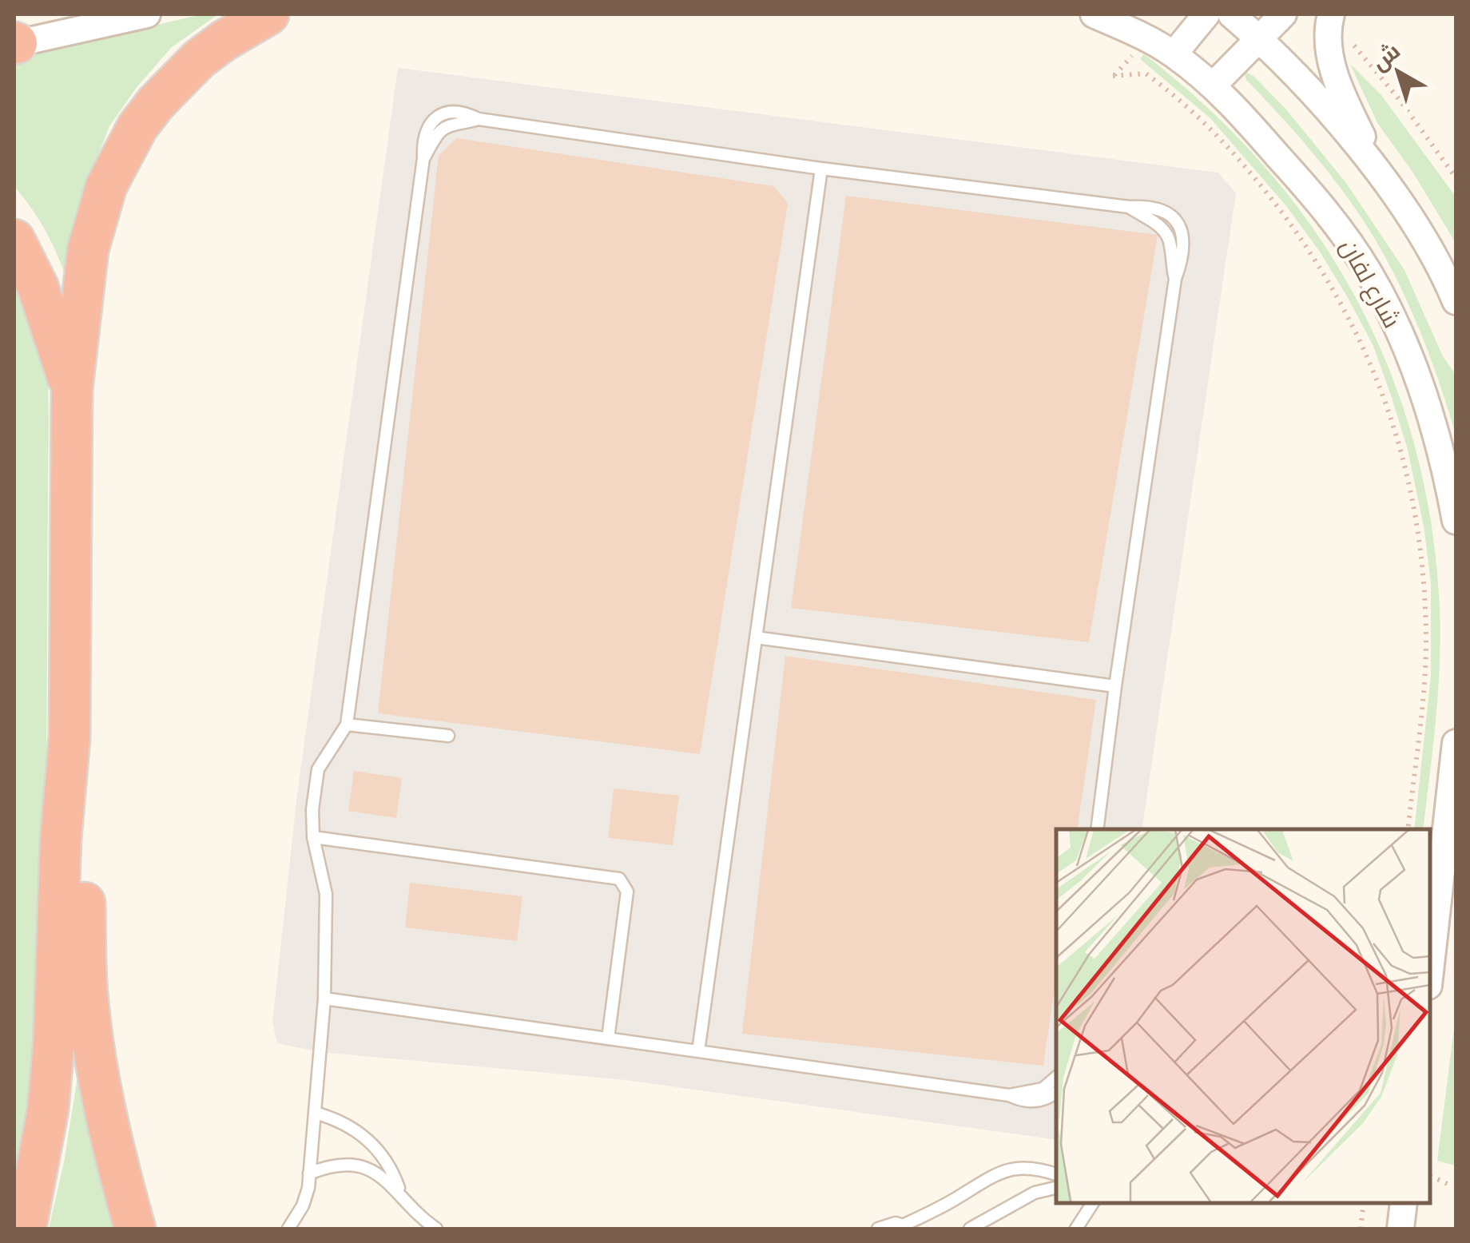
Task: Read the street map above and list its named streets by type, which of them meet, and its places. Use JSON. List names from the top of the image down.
{
  "streets": {
    "street": ["شارع لفان"]
  },
  "north": "top left"
}
